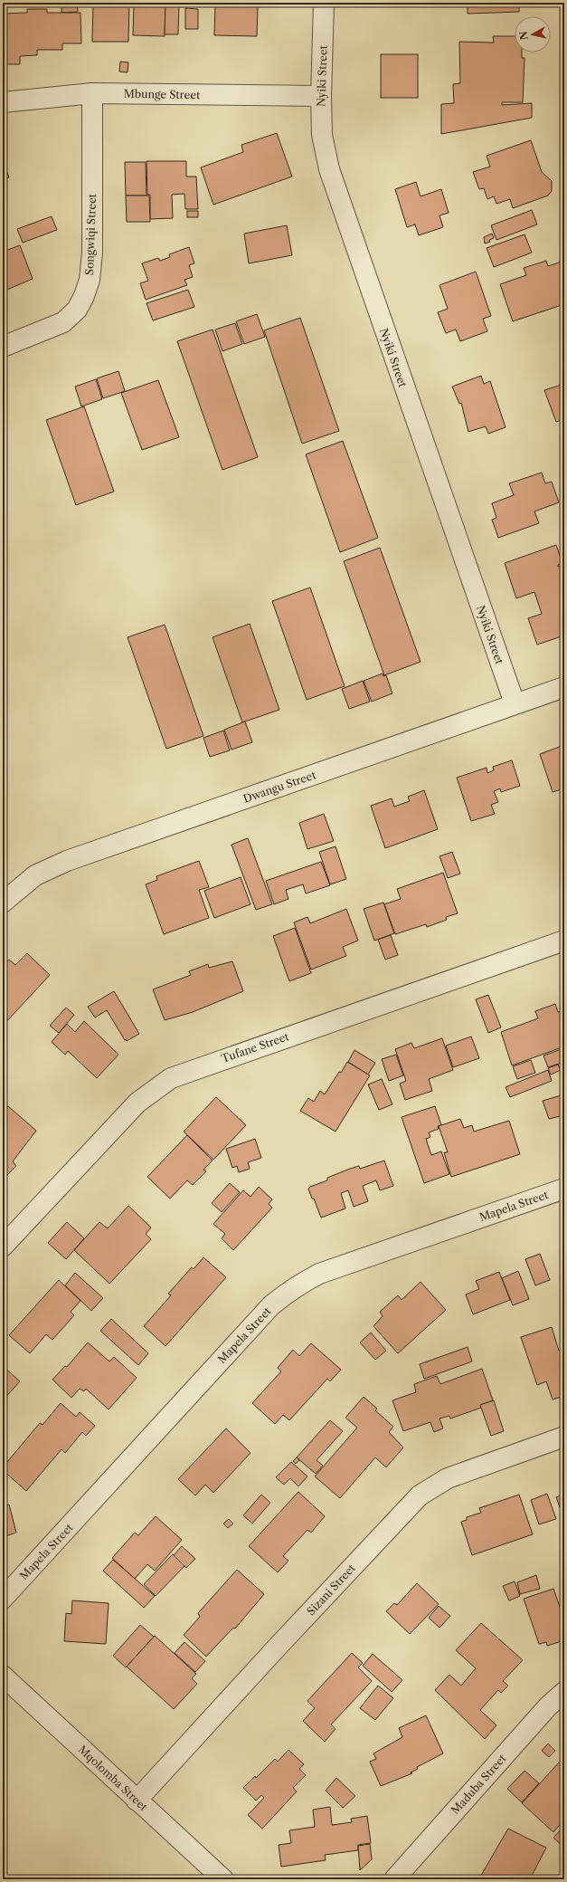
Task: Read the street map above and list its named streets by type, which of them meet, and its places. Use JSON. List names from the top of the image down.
{
  "streets": {
    "street": [
      "Nyiki Street",
      "Mbunge Street",
      "Songwiqi Street",
      "Dwangu Street",
      "Tufane Street",
      "Mapela Street",
      "Sizani Street",
      "Mqolomba Street",
      "Maduba Street"
    ]
  },
  "crossings": [
    ["Nyiki Street", "Mbunge Street"],
    ["Nyiki Street", "Dwangu Street"],
    ["Mbunge Street", "Songwiqi Street"],
    ["Sizani Street", "Mqolomba Street"]
  ],
  "north": "left"
}
